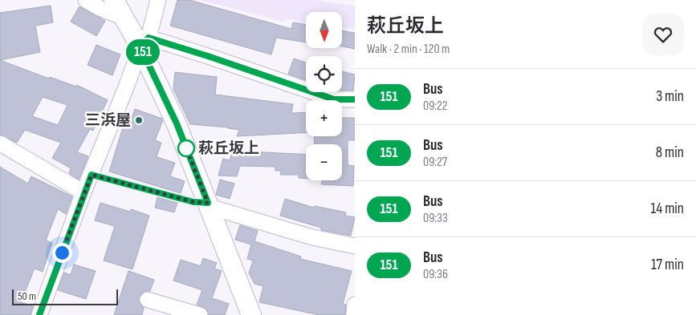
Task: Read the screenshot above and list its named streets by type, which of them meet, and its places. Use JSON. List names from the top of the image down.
{
  "places": ["三浜屋", "萩丘坂上"],
  "lines": ["bus line 151"],
  "scale_bar": "50 m",
  "north": "bottom",
  "page": {
    "on_map": "151",
    "heading": ["萩丘坂上", "Walk · 2 min · 120 m"],
    "map_buttons": ["+", "−"],
    "list": [
      {
        "mark": "151",
        "name": "Bus",
        "note": "09:22",
        "value": "3 min"
      },
      {
        "mark": "151",
        "name": "Bus",
        "note": "09:27",
        "value": "8 min"
      },
      {
        "mark": "151",
        "name": "Bus",
        "note": "09:33",
        "value": "14 min"
      },
      {
        "mark": "151",
        "name": "Bus",
        "note": "09:36",
        "value": "17 min"
      }
    ],
    "scale": "50 m"
  }
}
